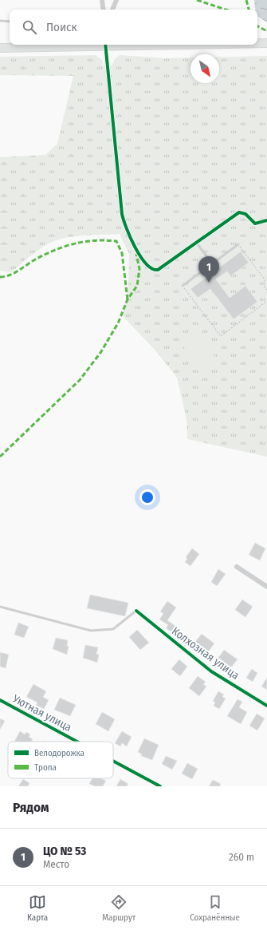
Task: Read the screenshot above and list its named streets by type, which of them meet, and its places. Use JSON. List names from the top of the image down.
{
  "streets": {
    "street": ["Колхозная улица", "Уютная улица"]
  },
  "legend": ["Велодорожка", "Тропа"],
  "north": "bottom right",
  "page": {
    "search": "Поиск",
    "pins": "1",
    "heading": "Рядом",
    "list": [
      {
        "mark": "1",
        "name": "ЦО № 53",
        "note": "Место",
        "value": "260 m"
      }
    ],
    "nav": ["Карта", "Маршрут", "Сохранённые"]
  }
}
